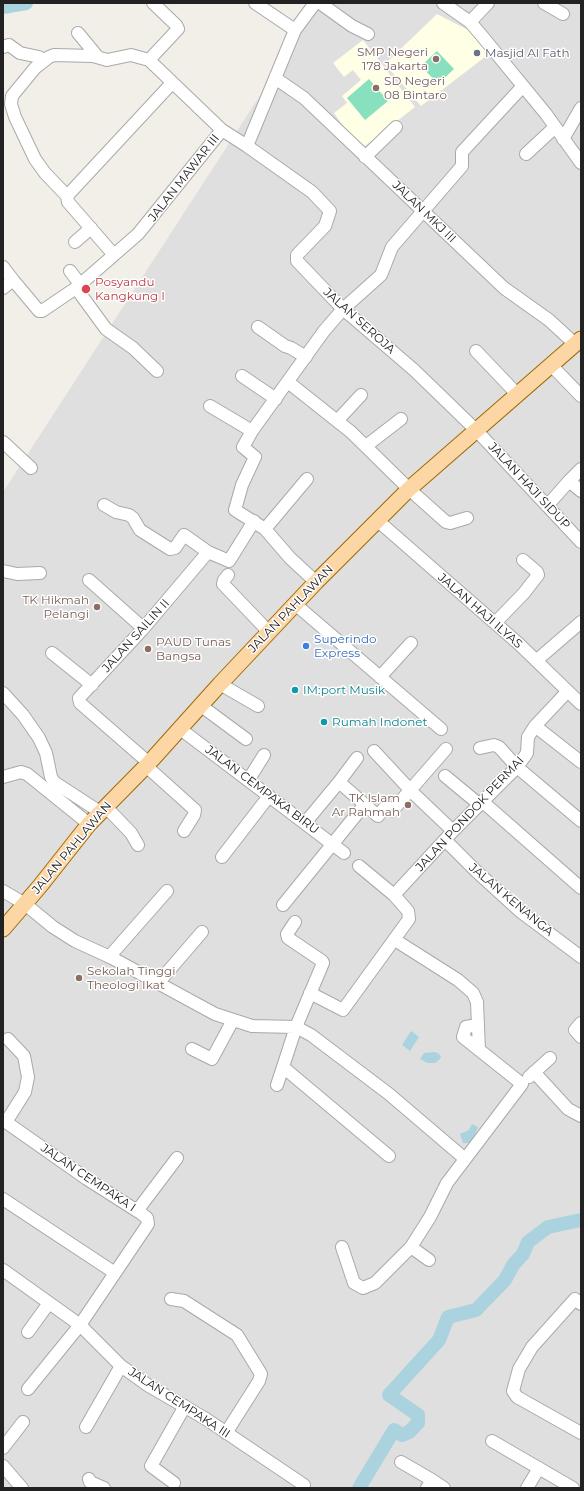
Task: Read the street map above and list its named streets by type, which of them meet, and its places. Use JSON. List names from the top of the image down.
{
  "streets": {
    "main road": ["JALAN PAHLAWAN"],
    "street": [
      "JALAN MAWAR III",
      "JALAN MKJ III",
      "JALAN SEROJA",
      "JALAN HAJI SIDUP",
      "JALAN HAJI ILYAS",
      "JALAN SAILIN II",
      "JALAN CEMPAKA BIRU",
      "JALAN PONDOK PERMAI",
      "JALAN KENANGA",
      "JALAN CEMPAKA I",
      "JALAN CEMPAKA III"
    ]
  },
  "crossings": [
    ["JALAN MAWAR III", "JALAN SEROJA"],
    ["JALAN MKJ III", "JALAN PAHLAWAN"],
    ["JALAN SEROJA", "JALAN HAJI SIDUP"],
    ["JALAN SEROJA", "JALAN PAHLAWAN"],
    ["JALAN HAJI SIDUP", "JALAN PAHLAWAN"],
    ["JALAN PAHLAWAN", "JALAN HAJI ILYAS"],
    ["JALAN PAHLAWAN", "JALAN SAILIN II"],
    ["JALAN PAHLAWAN", "JALAN CEMPAKA BIRU"],
    ["JALAN HAJI ILYAS", "JALAN PONDOK PERMAI"],
    ["JALAN PONDOK PERMAI", "JALAN KENANGA"],
    ["JALAN CEMPAKA I", "JALAN CEMPAKA III"]
  ],
  "places": [
    "Masjid Al Fath",
    "SMP Negeri 178 Jakarta",
    "SD Negeri 08 Bintaro",
    "Posyandu Kangkung I",
    "TK Hikmah Pelangi",
    "Superindo Express",
    "PAUD Tunas Bangsa",
    "IM:port Musik",
    "Rumah Indonet",
    "TK Islam Ar Rahmah",
    "Sekolah Tinggi Theologi Ikat"
  ]
}
